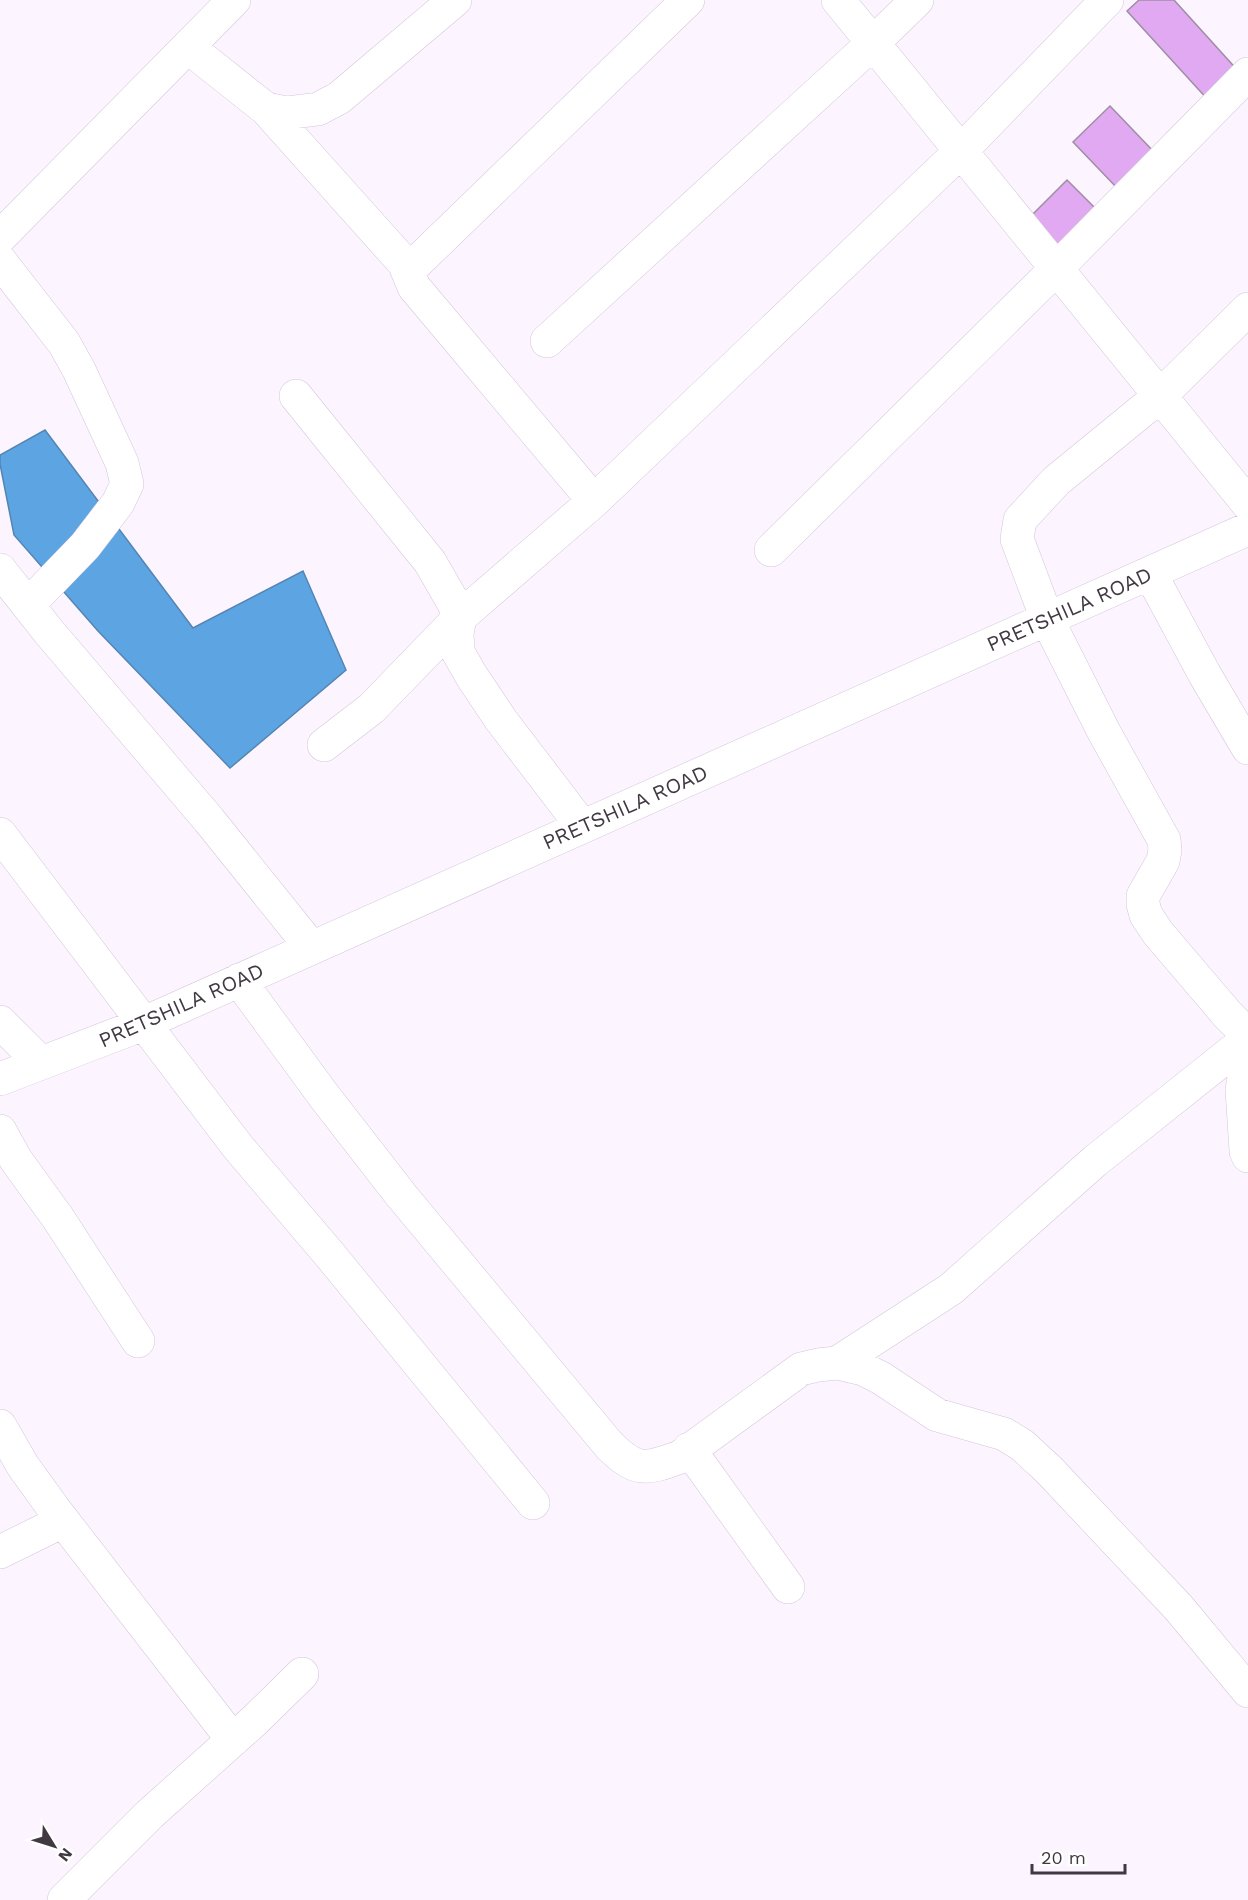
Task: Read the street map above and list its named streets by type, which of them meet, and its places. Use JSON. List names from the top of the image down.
{
  "streets": {
    "street": ["PRETSHILA ROAD"]
  },
  "scale_bar": "20 m",
  "north": "bottom right"
}
